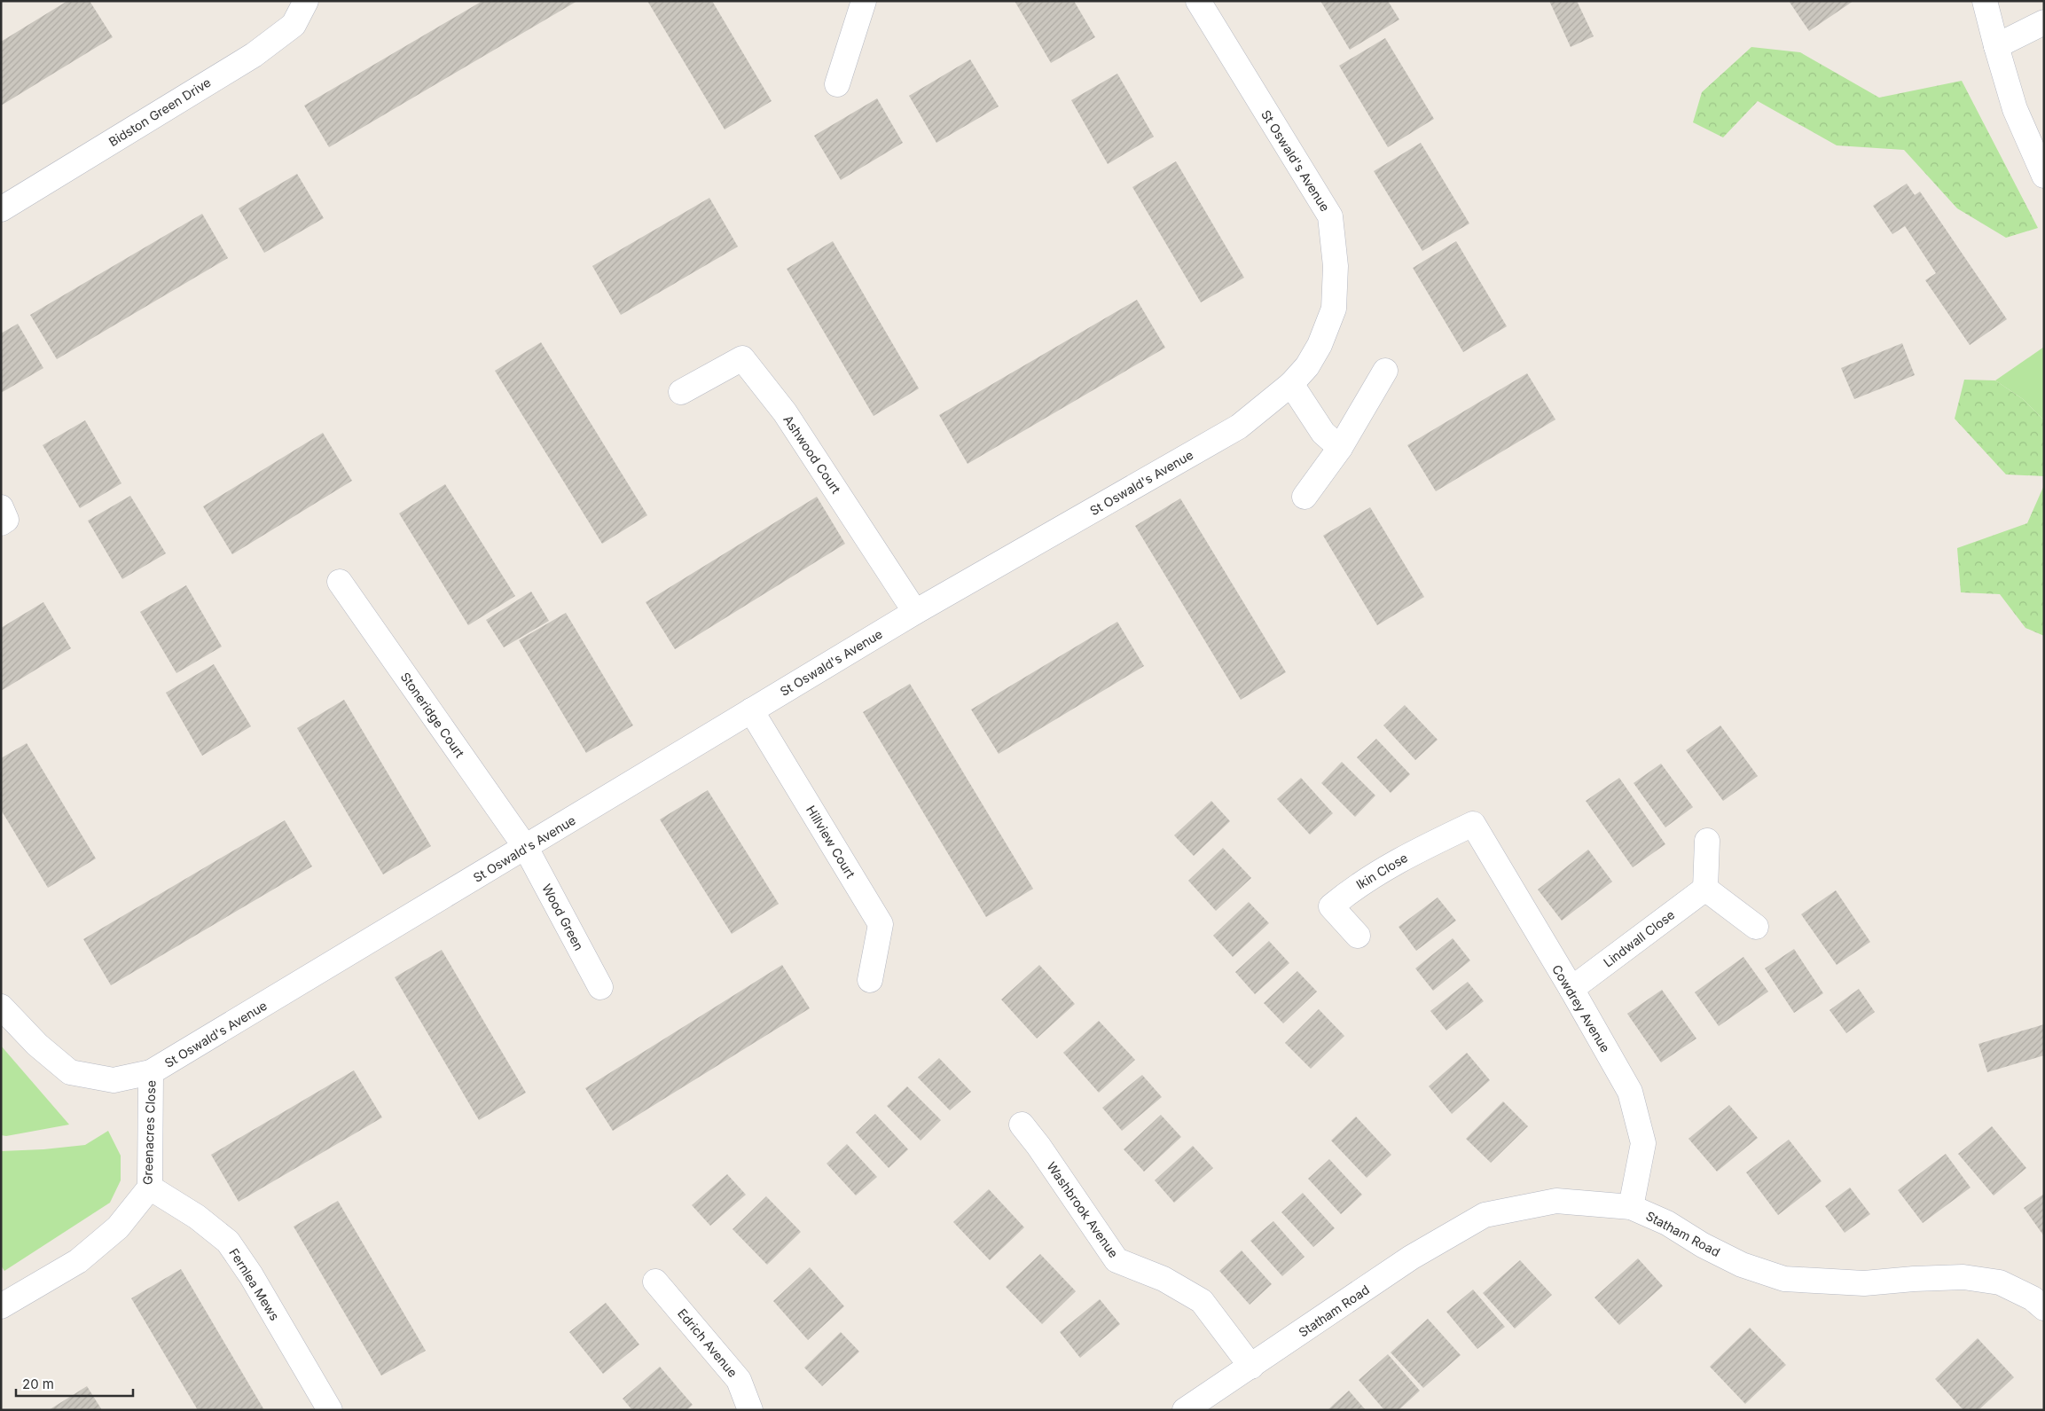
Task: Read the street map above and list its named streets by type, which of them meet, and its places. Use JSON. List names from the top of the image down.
{
  "streets": {
    "street": [
      "Bidston Green Drive",
      "St Oswald's Avenue",
      "Ashwood Court",
      "Stoneridge Court",
      "Hillview Court",
      "Ikin Close",
      "Wood Green",
      "Lindwall Close",
      "Cowdrey Avenue",
      "Greenacres Close",
      "Washbrook Avenue",
      "Statham Road",
      "Fernlea Mews",
      "Edrich Avenue"
    ]
  },
  "crossings": [
    ["St Oswald's Avenue", "Ashwood Court"],
    ["St Oswald's Avenue", "Stoneridge Court"],
    ["St Oswald's Avenue", "Hillview Court"],
    ["St Oswald's Avenue", "Wood Green"],
    ["St Oswald's Avenue", "Greenacres Close"],
    ["Stoneridge Court", "Wood Green"],
    ["Ikin Close", "Cowdrey Avenue"],
    ["Lindwall Close", "Cowdrey Avenue"],
    ["Cowdrey Avenue", "Statham Road"],
    ["Greenacres Close", "Fernlea Mews"],
    ["Washbrook Avenue", "Statham Road"]
  ],
  "scale_bar": "20 m"
}
